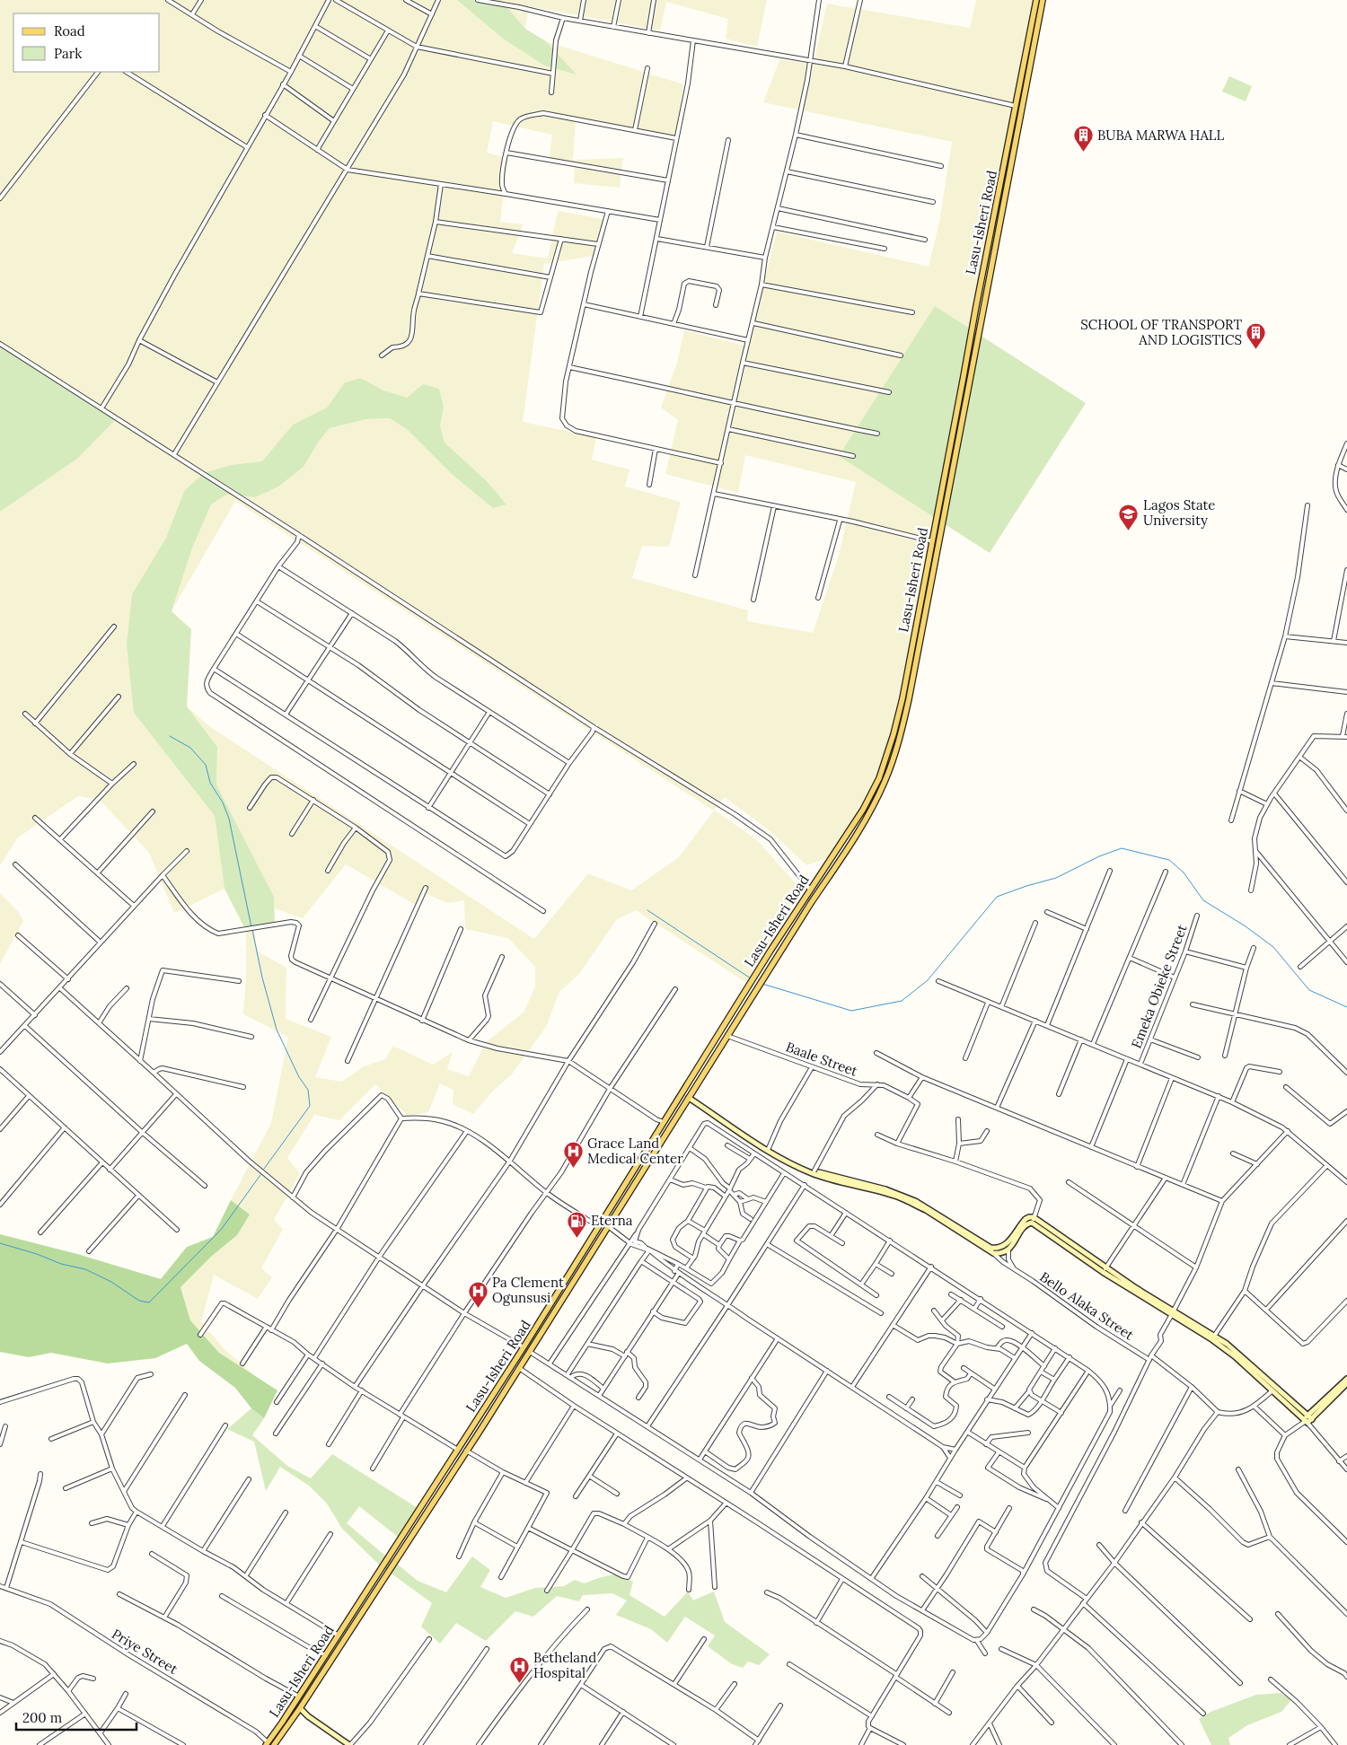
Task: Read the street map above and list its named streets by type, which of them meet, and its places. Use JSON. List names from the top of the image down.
{
  "streets": {
    "main road": ["Lasu-Isheri Road"],
    "street": [
      "Emeka Obieke Street",
      "Baale Street",
      "Bello Alaka Street",
      "Priye Street"
    ]
  },
  "crossings": [
    ["Lasu-Isheri Road", "Baale Street"],
    ["Lasu-Isheri Road", "Priye Street"]
  ],
  "places": {
    "building": ["BUBA MARWA HALL", "SCHOOL OF TRANSPORT AND LOGISTICS"],
    "school or university": ["Lagos State University"],
    "hospital": ["Grace Land Medical Center", "Pa Clement Ogunsusi", "Betheland Hospital"],
    "fuel station": ["Eterna"]
  },
  "legend": ["Road", "Park"],
  "scale_bar": "200 m"
}
